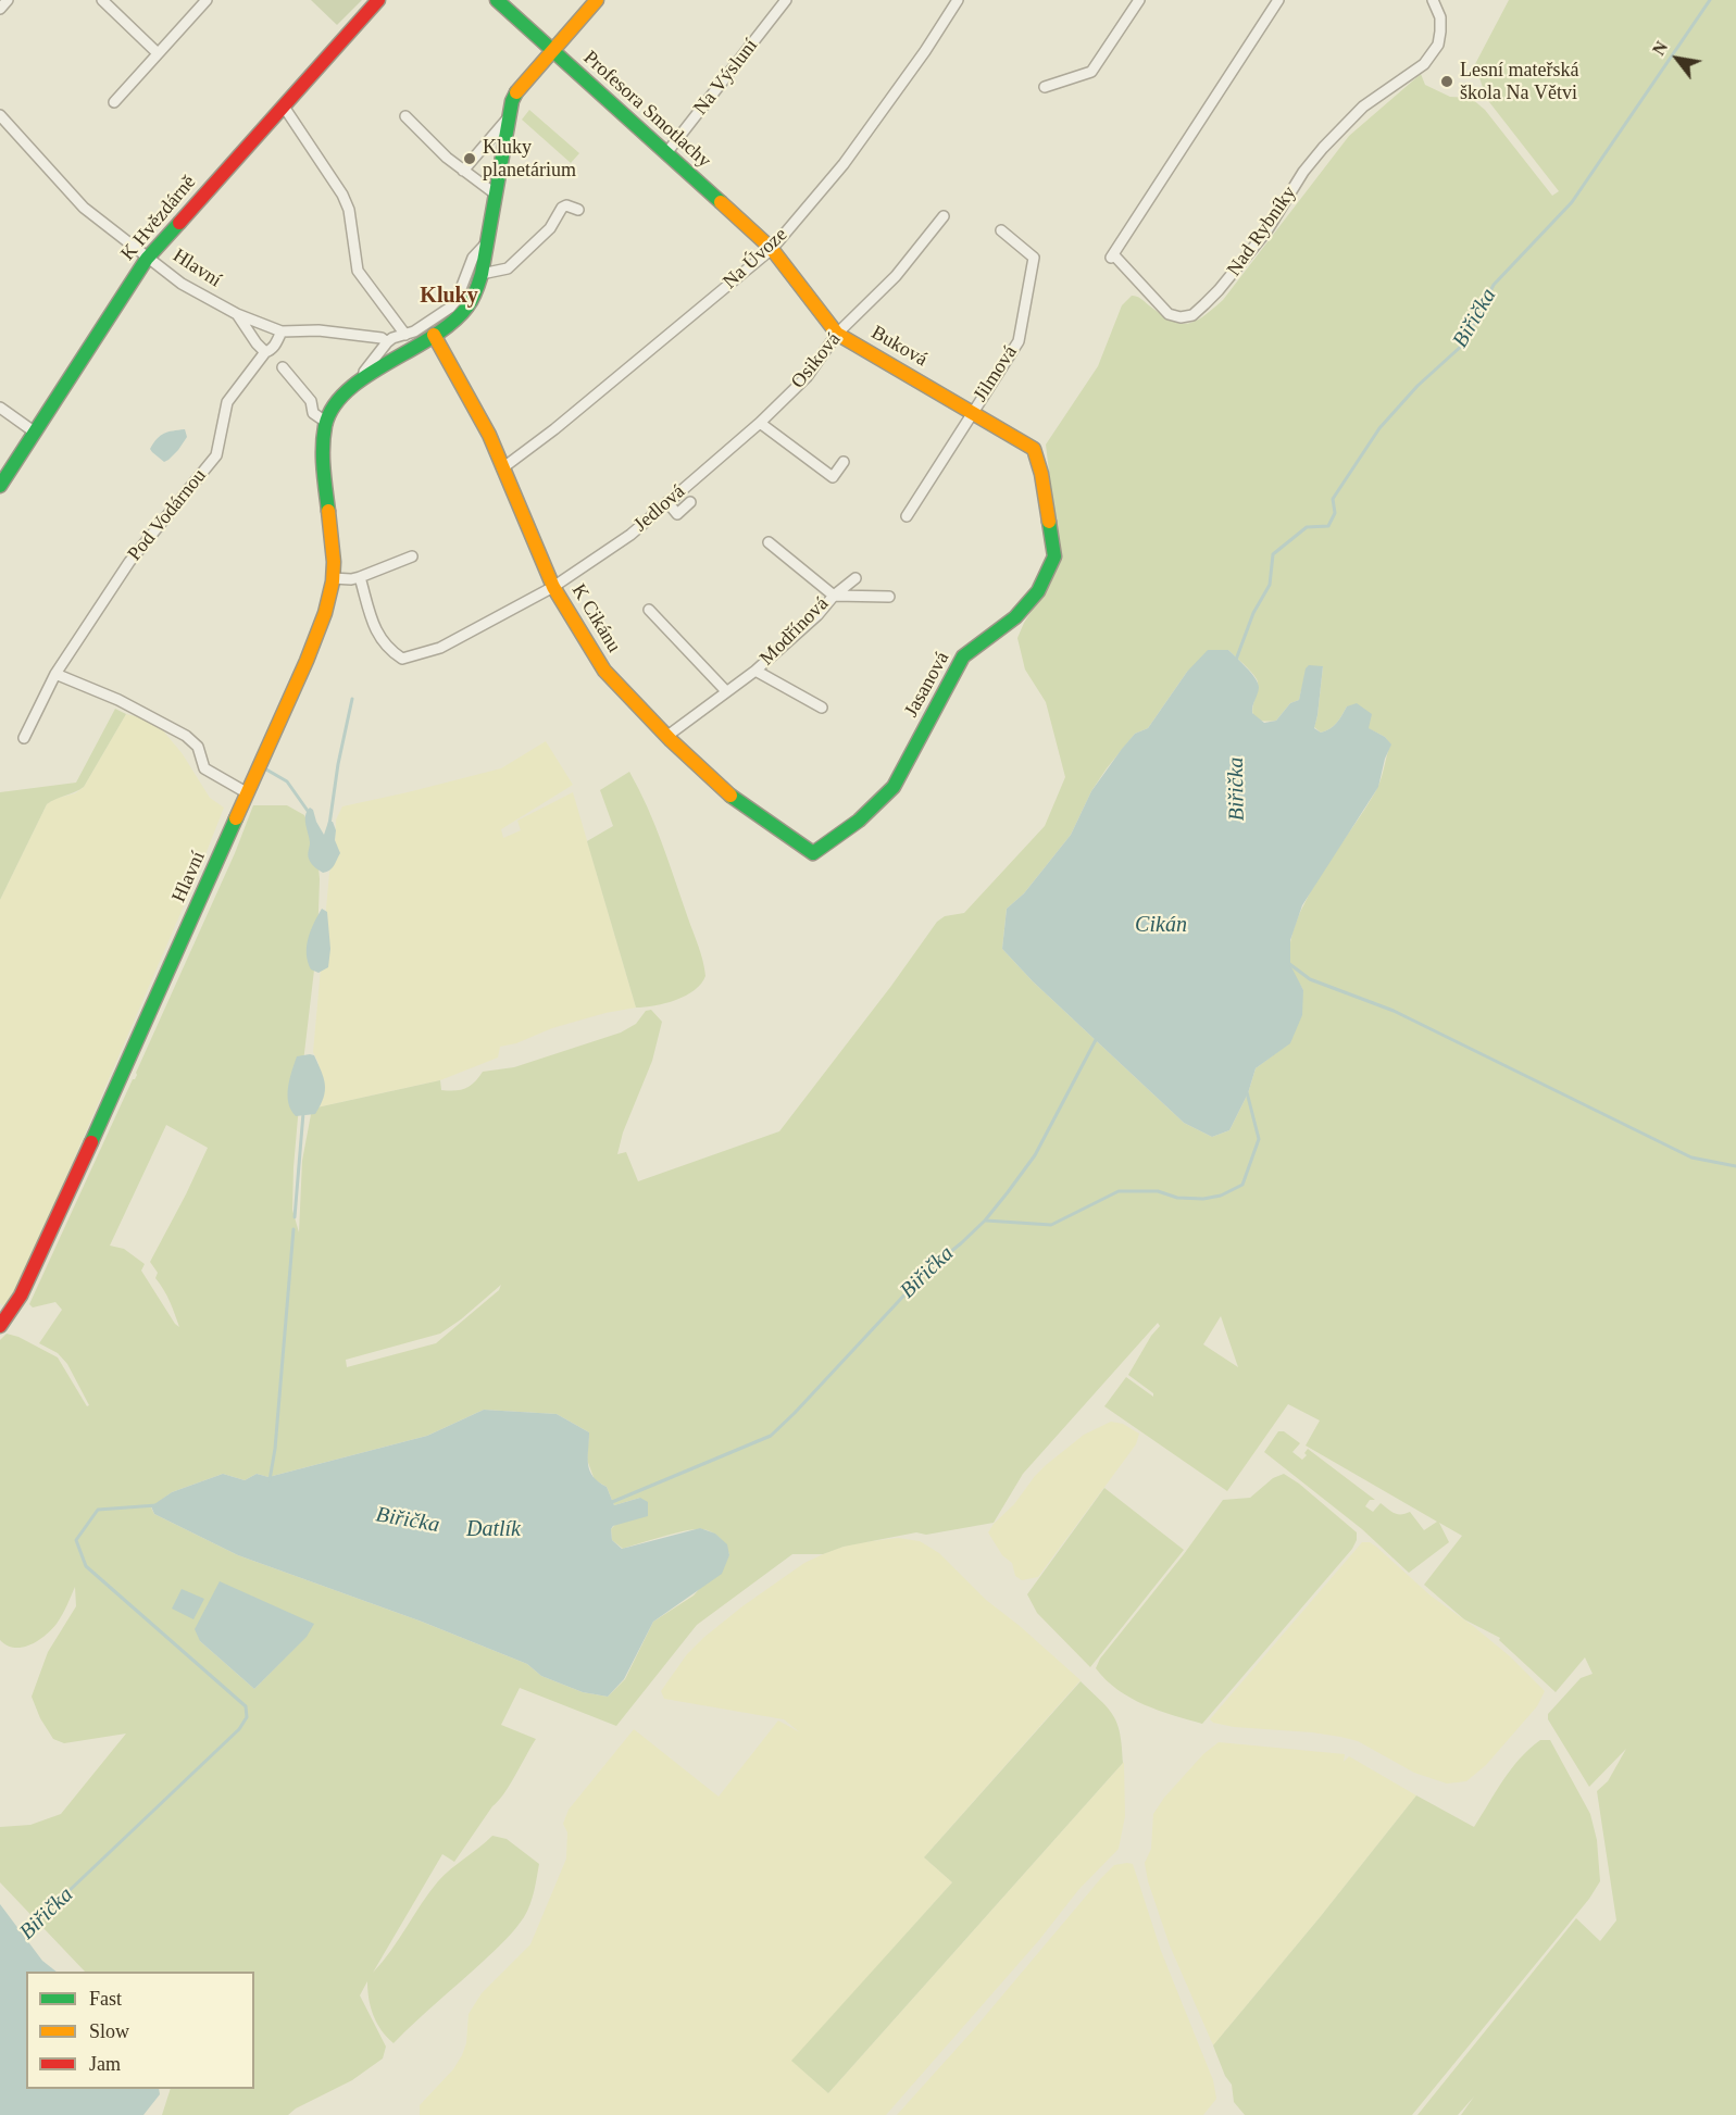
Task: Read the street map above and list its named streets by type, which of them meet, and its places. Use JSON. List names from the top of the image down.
{
  "streets": {
    "street": [
      "Na Výsluní",
      "Profesora Smotlachy",
      "K Hvězdárně",
      "Nad Rybníky",
      "Na Úvoze",
      "Hlavní",
      "Buková",
      "Osiková",
      "Jilmová",
      "Jedlová",
      "Pod Vodárnou",
      "K Cikánu",
      "Modřínová",
      "Jasanová"
    ]
  },
  "crossings": [
    ["Na Výsluní", "Profesora Smotlachy"],
    ["Profesora Smotlachy", "Na Úvoze"],
    ["Profesora Smotlachy", "Hlavní"],
    ["Profesora Smotlachy", "Buková"],
    ["K Hvězdárně", "Hlavní"],
    ["Na Úvoze", "Buková"],
    ["Na Úvoze", "K Cikánu"],
    ["Hlavní", "Pod Vodárnou"],
    ["Hlavní", "K Cikánu"],
    ["Buková", "Osiková"],
    ["Buková", "Jilmová"],
    ["Buková", "Jasanová"],
    ["Osiková", "Jedlová"],
    ["Jedlová", "K Cikánu"],
    ["K Cikánu", "Modřínová"],
    ["K Cikánu", "Jasanová"]
  ],
  "districts": ["Kluky"],
  "water": ["Biřička", "Cikán", "Datlík"],
  "places": ["Lesní mateřská škola Na Větvi", "Kluky planetárium"],
  "legend": ["Fast", "Slow", "Jam"],
  "north": "top left"
}
